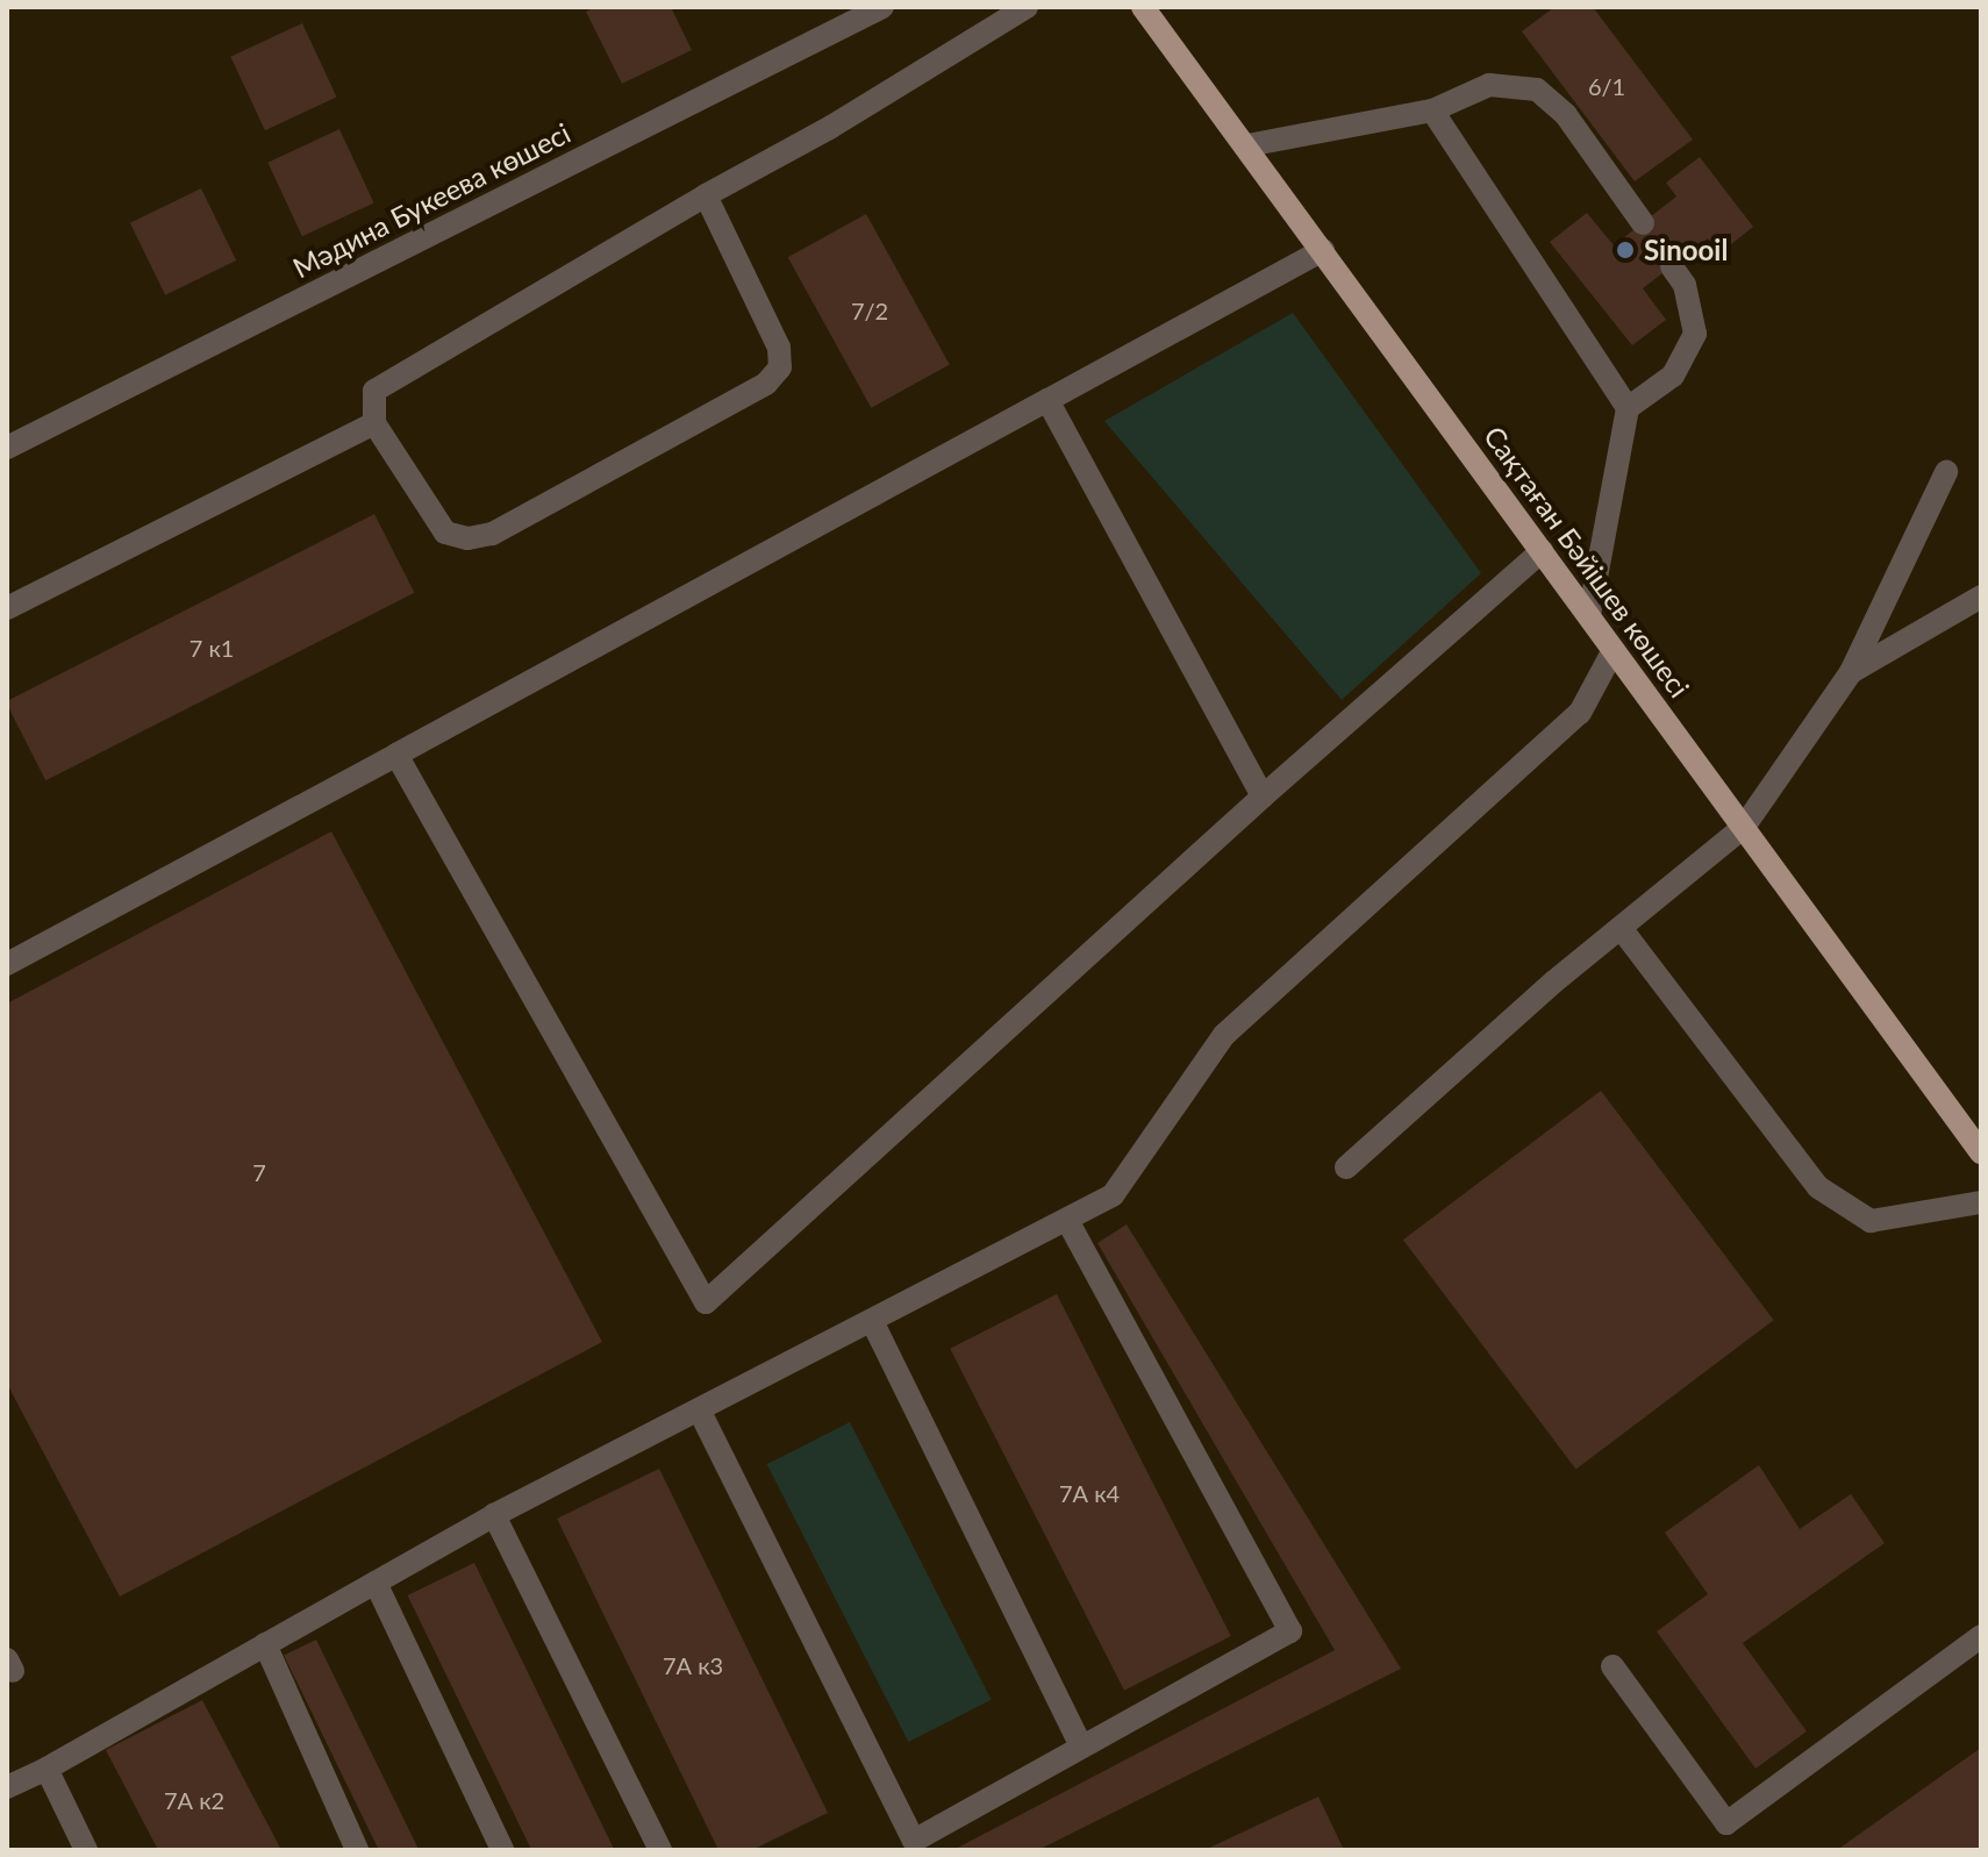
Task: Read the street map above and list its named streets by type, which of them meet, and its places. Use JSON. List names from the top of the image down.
{
  "streets": {
    "main road": ["Сақтаған Бәйішев көшесі"],
    "street": ["Мәдина Букеева көшесі"]
  },
  "places": ["Sinooil"],
  "house_numbers": [
    "6/1",
    "7/2",
    "7 к1",
    "7",
    "7А к4",
    "7А к3",
    "7А к2"
  ]
}
